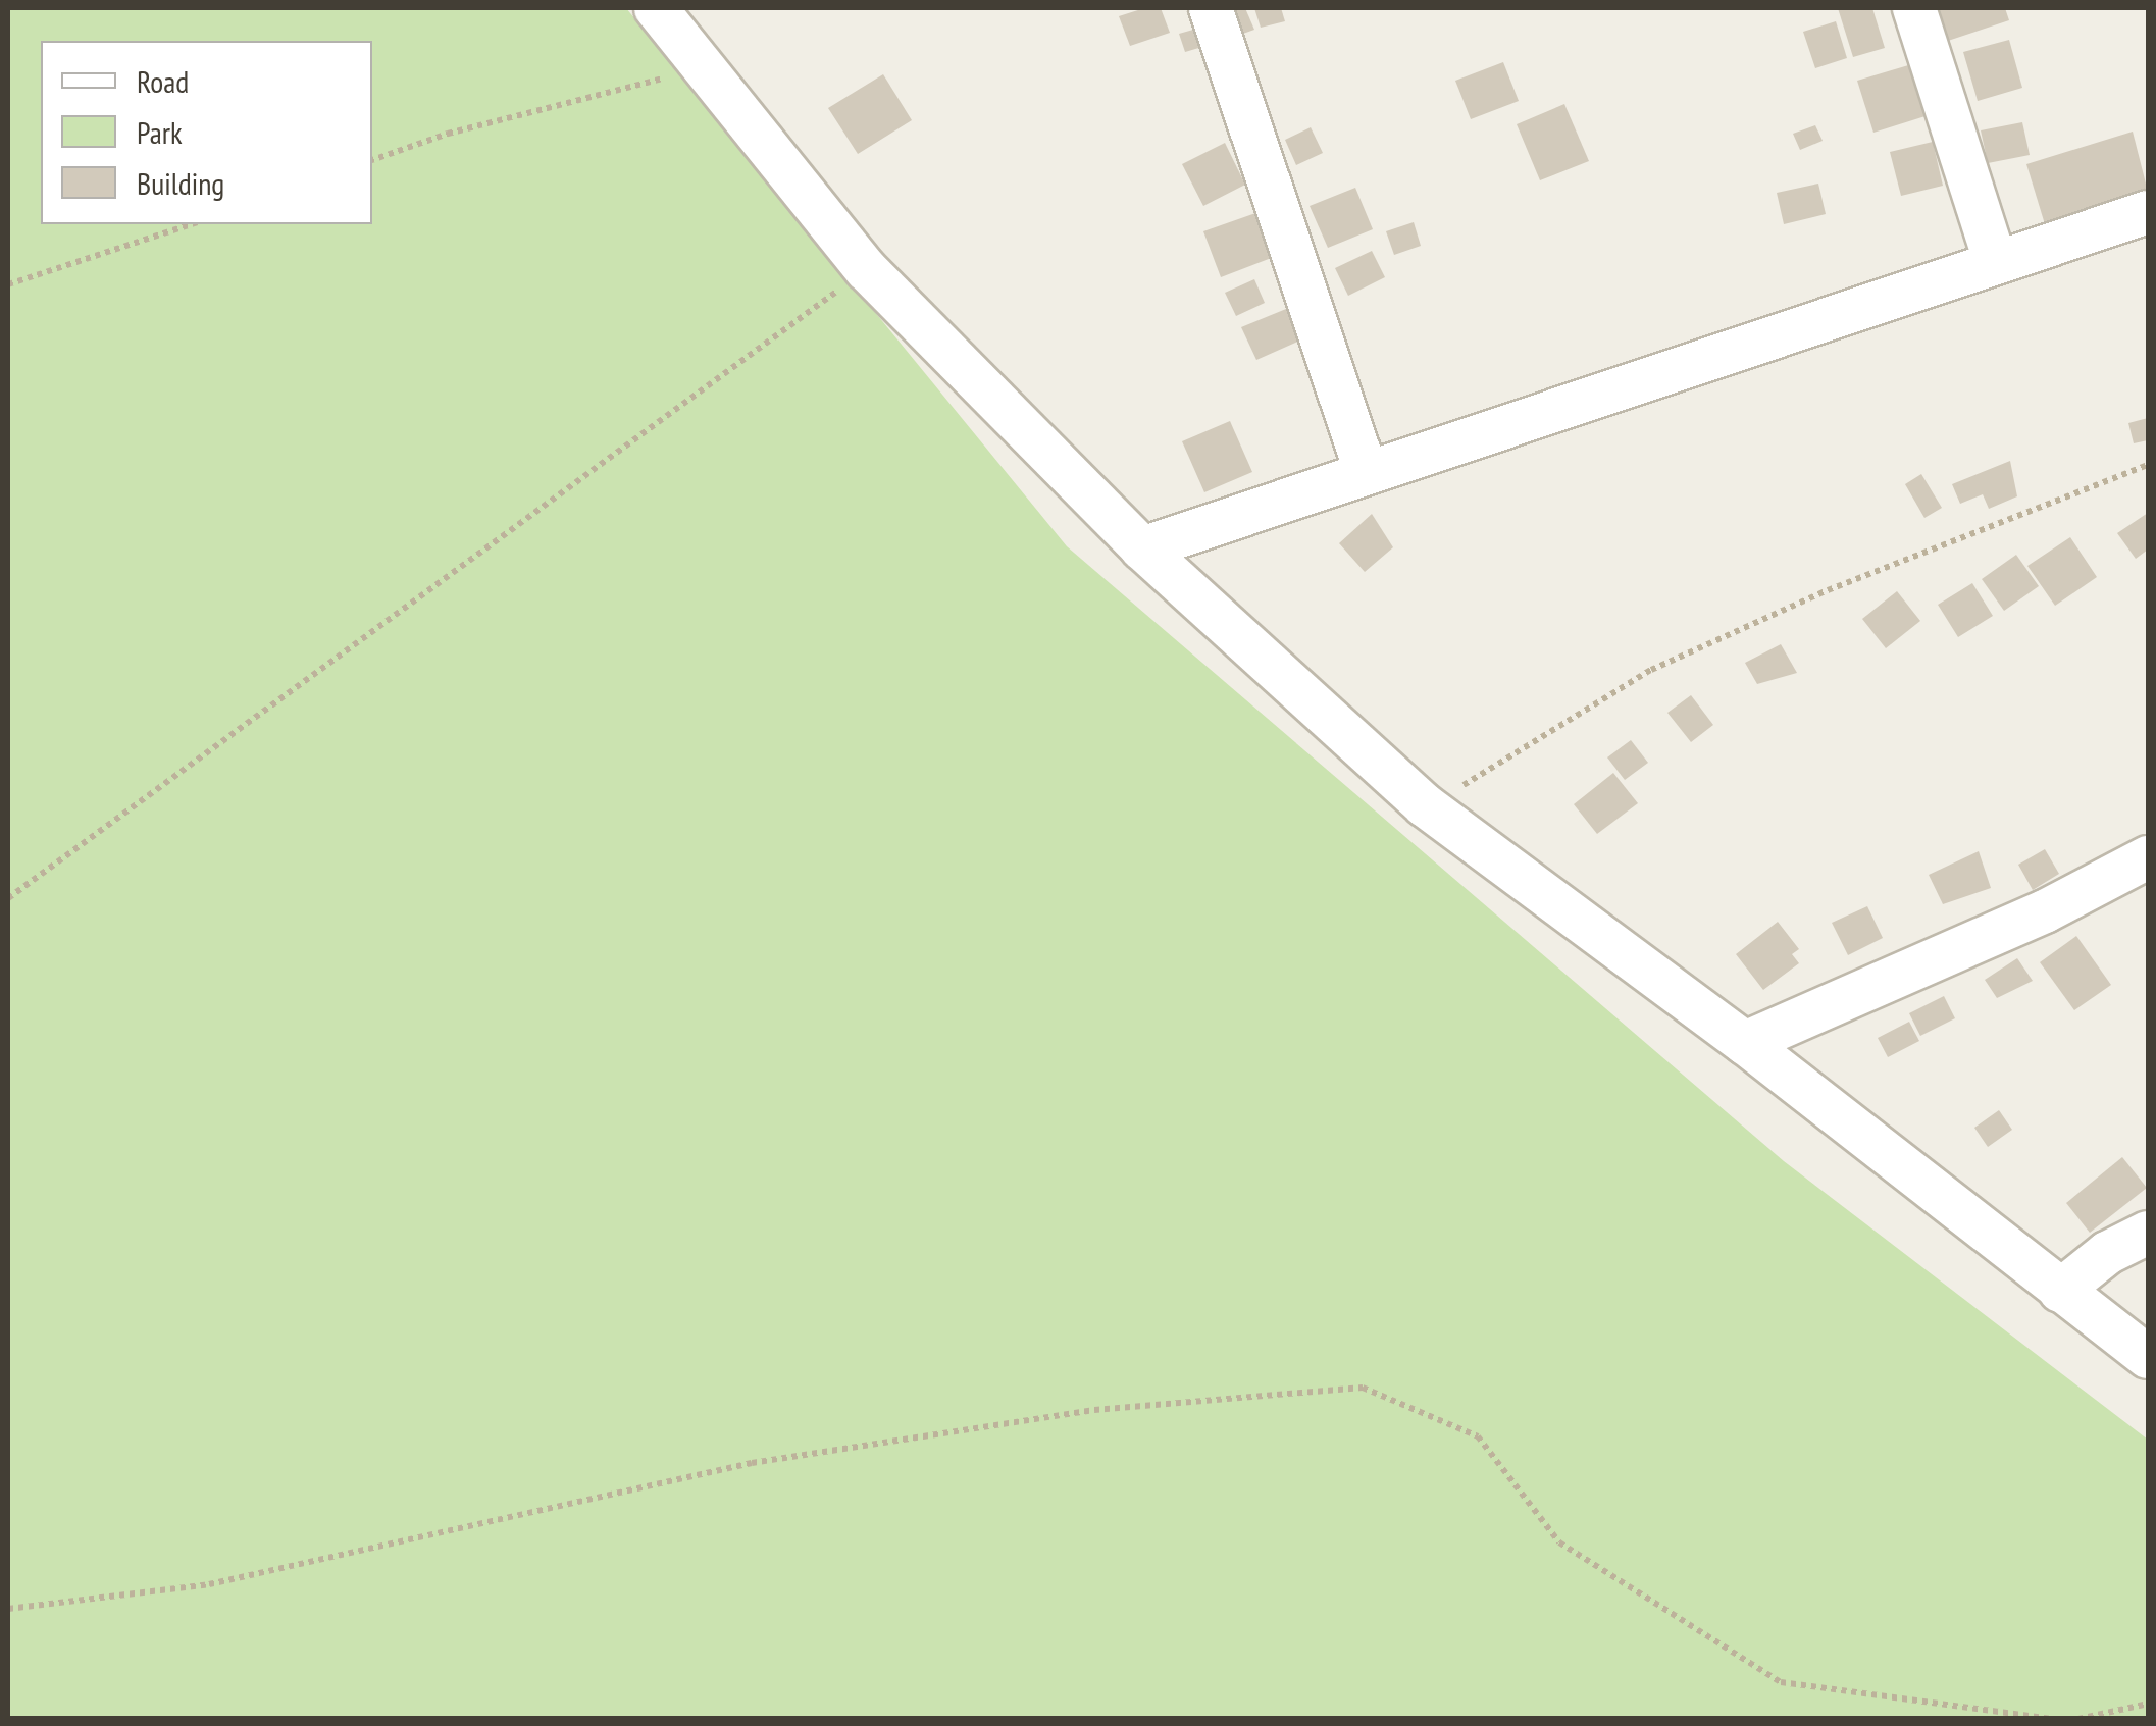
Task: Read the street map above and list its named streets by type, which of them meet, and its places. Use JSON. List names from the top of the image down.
{
  "legend": ["Road", "Park", "Building"]
}
